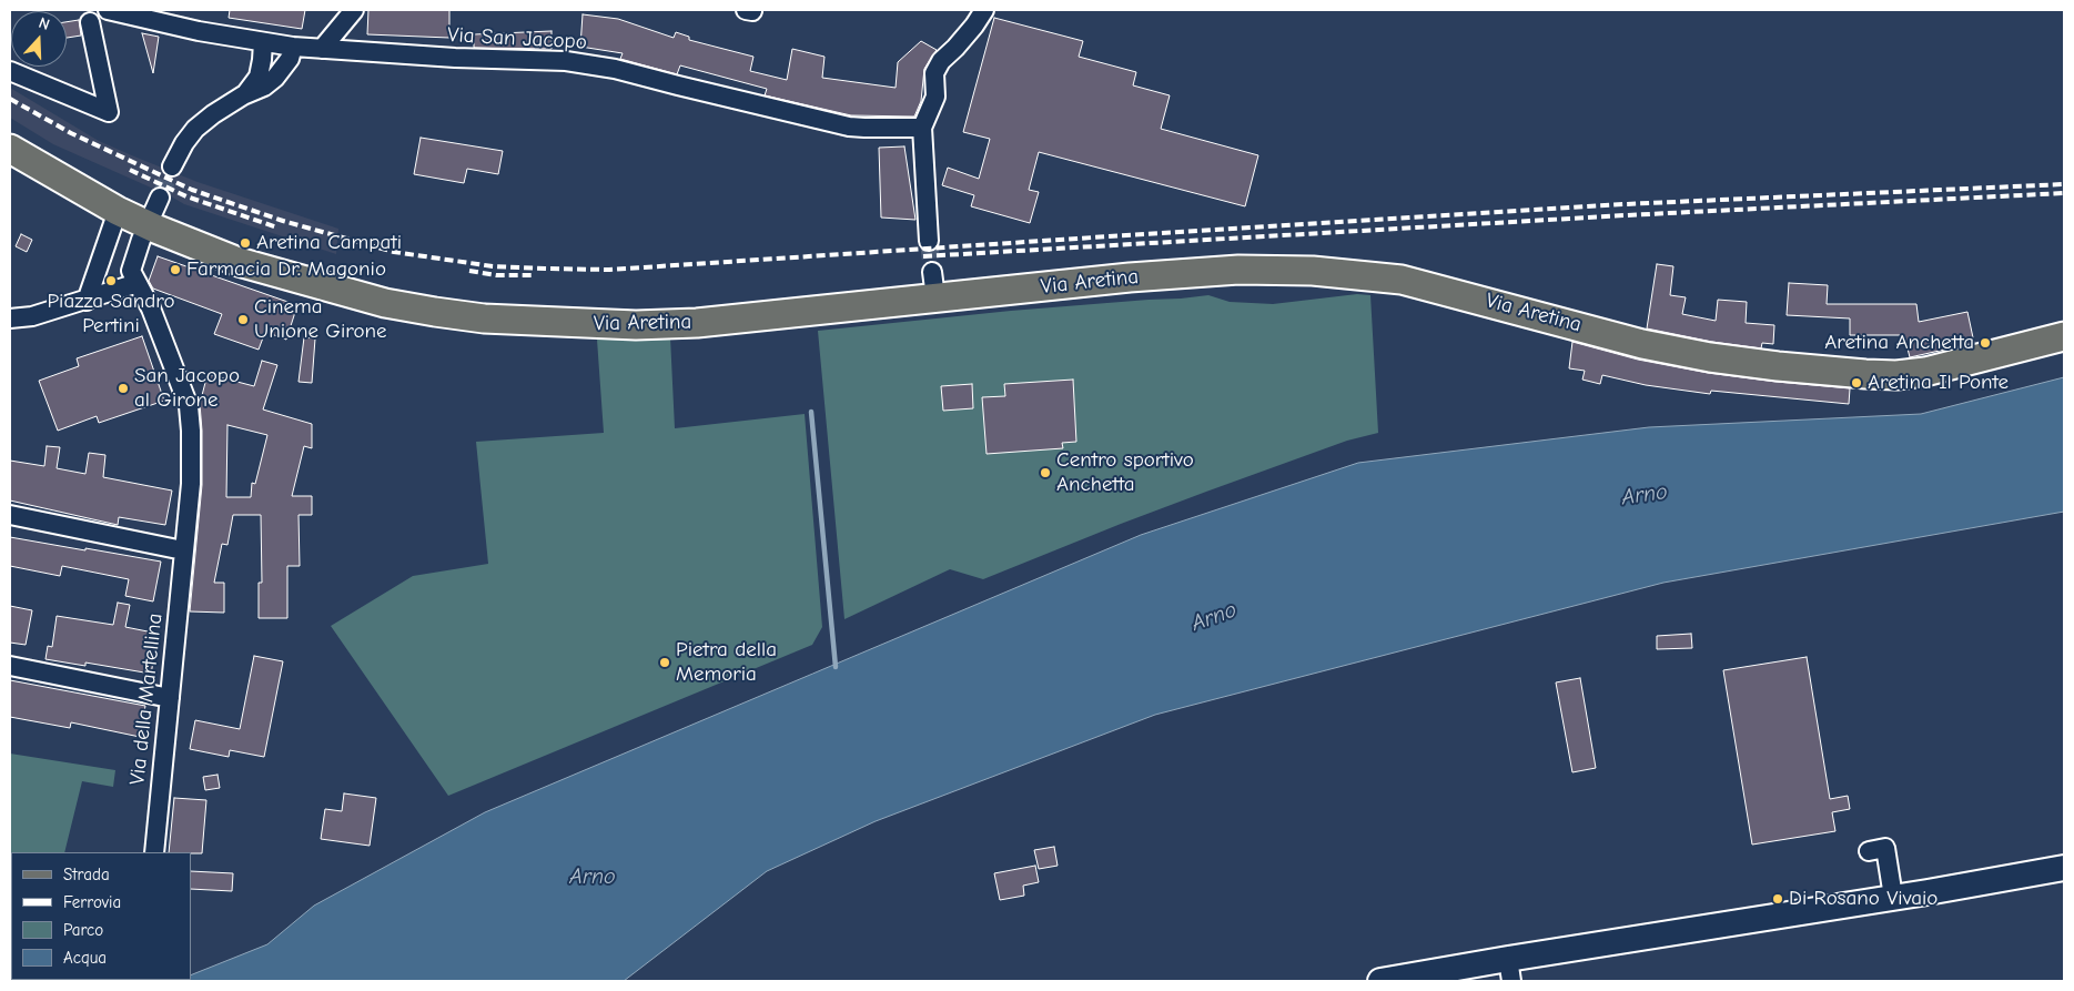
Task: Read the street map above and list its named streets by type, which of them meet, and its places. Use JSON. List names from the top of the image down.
{
  "streets": {
    "main road": ["Via Aretina"],
    "street": ["Via San Jacopo", "Via della Martellina"]
  },
  "water": ["Arno"],
  "places": [
    "Aretina Campati",
    "Farmacia Dr. Magonio",
    "Piazza Sandro Pertini",
    "Cinema Unione Girone",
    "Aretina Anchetta",
    "Aretina Il Ponte",
    "San Jacopo al Girone",
    "Centro sportivo Anchetta",
    "Pietra della Memoria",
    "Di Rosano Vivaio"
  ],
  "legend": [
    "Strada",
    "Ferrovia",
    "Parco",
    "Acqua"
  ],
  "north": "top"
}
